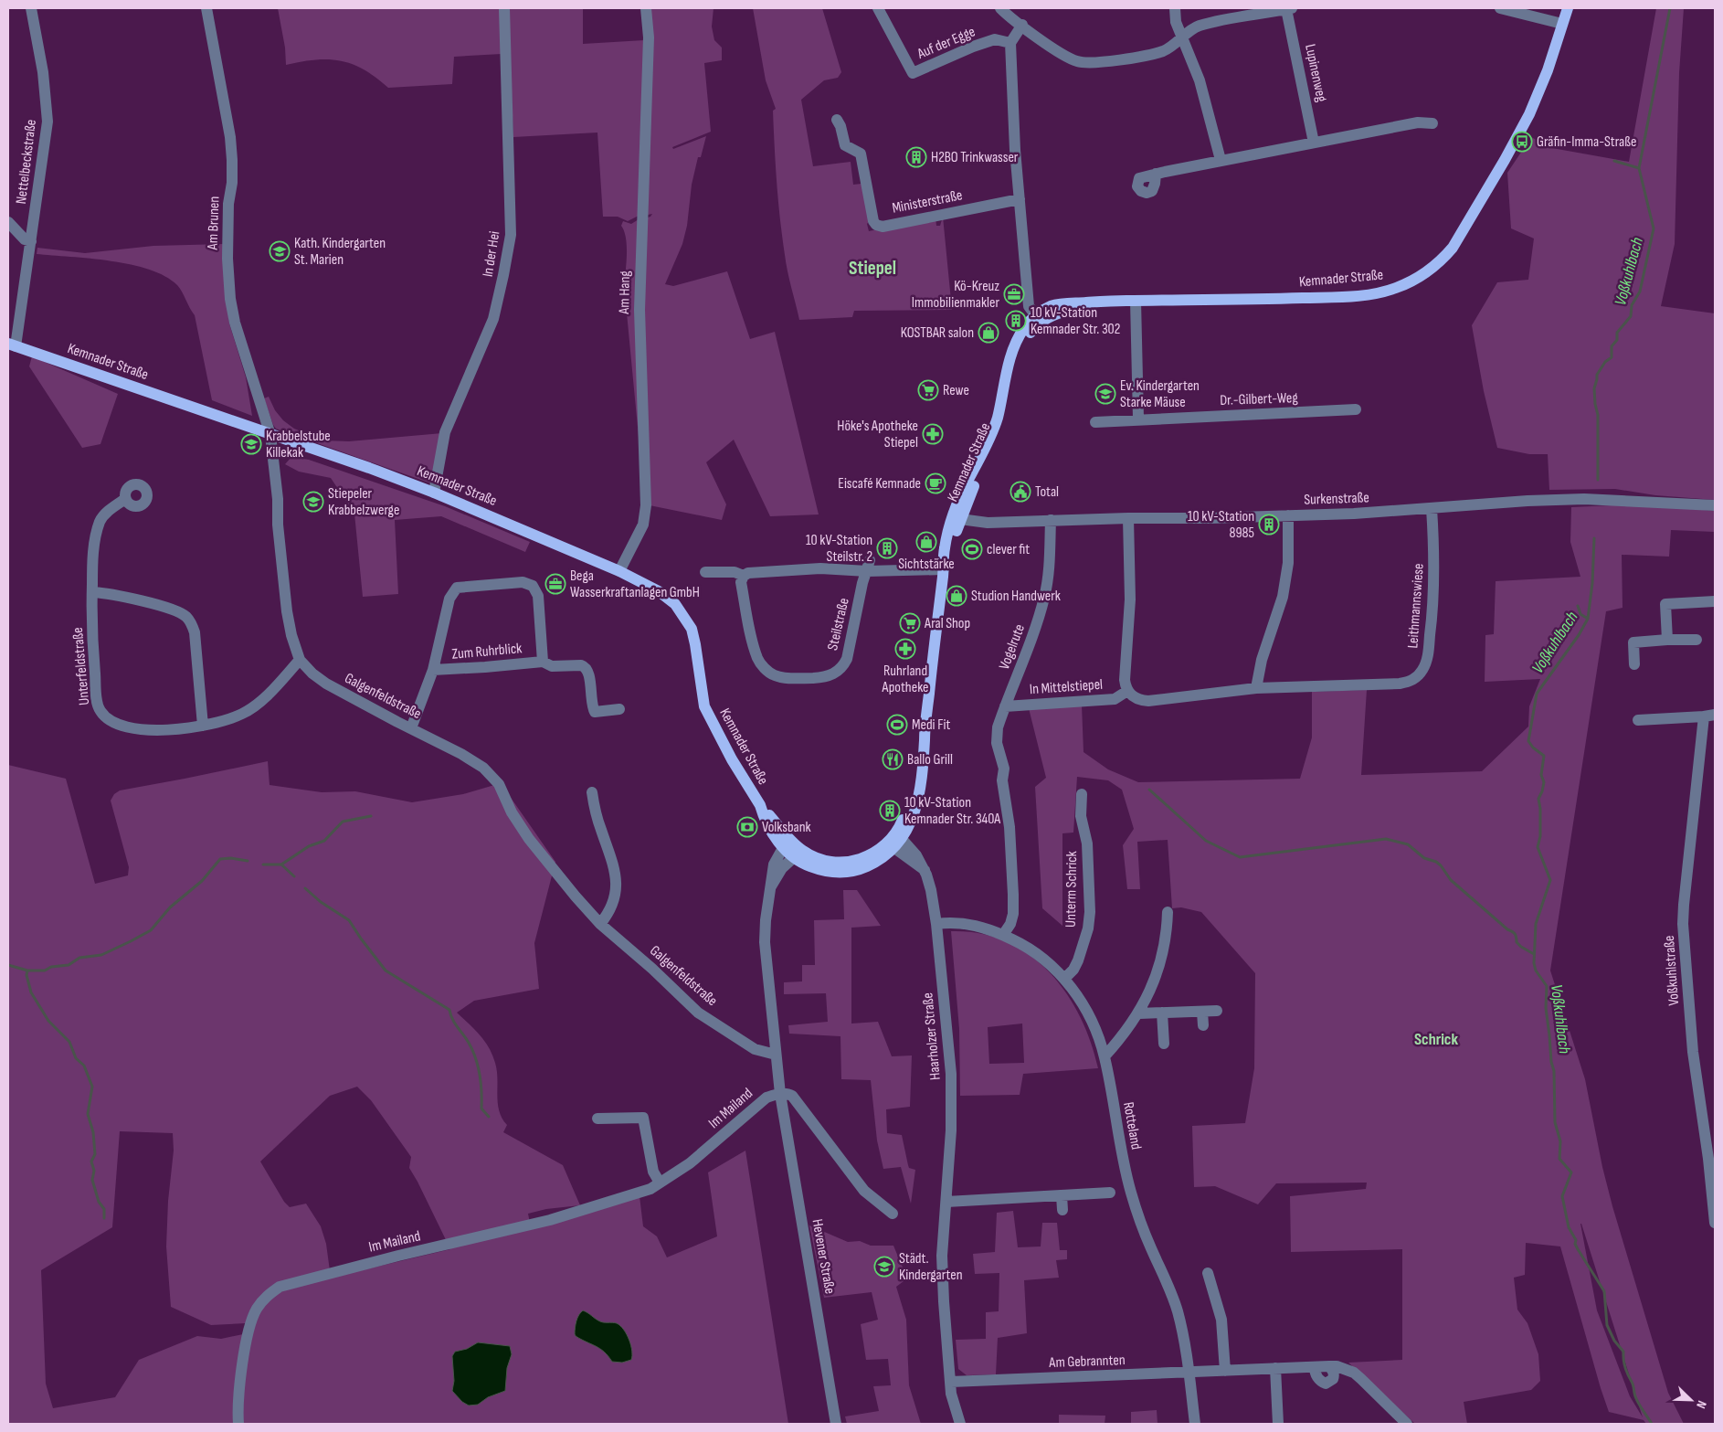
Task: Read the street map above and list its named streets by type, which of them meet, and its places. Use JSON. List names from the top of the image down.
{
  "streets": {
    "main road": ["Kemnader Straße"],
    "street": [
      "Auf der Egge",
      "Lupinenweg",
      "Nettelbeckstraße",
      "Ministerstraße",
      "Am Brunen",
      "In der Hei",
      "Am Hang",
      "Dr.-Gilbert-Weg",
      "Surkenstraße",
      "Leithmannswiese",
      "Steilstraße",
      "Vogelrute",
      "Zum Ruhrblick",
      "Unterfeldstraße",
      "In Mittelstiepel",
      "Galgenfeldstraße",
      "Unterm Schrick",
      "Voßkuhlstraße",
      "Haarholzer Straße",
      "Im Mailand",
      "Rotteland",
      "Hevener Straße",
      "Am Gebrannten"
    ]
  },
  "crossings": [
    ["Nettelbeckstraße", "Kemnader Straße"],
    ["Am Brunen", "Kemnader Straße"],
    ["Am Brunen", "Galgenfeldstraße"],
    ["In der Hei", "Kemnader Straße"],
    ["Kemnader Straße", "Am Hang"],
    ["Kemnader Straße", "Surkenstraße"],
    ["Kemnader Straße", "Galgenfeldstraße"],
    ["Kemnader Straße", "Haarholzer Straße"],
    ["Kemnader Straße", "Hevener Straße"],
    ["Surkenstraße", "Leithmannswiese"],
    ["Surkenstraße", "Vogelrute"],
    ["Leithmannswiese", "In Mittelstiepel"],
    ["Vogelrute", "In Mittelstiepel"],
    ["Vogelrute", "Rotteland"],
    ["Zum Ruhrblick", "Galgenfeldstraße"],
    ["Unterfeldstraße", "Galgenfeldstraße"],
    ["Galgenfeldstraße", "Hevener Straße"],
    ["Unterm Schrick", "Rotteland"],
    ["Haarholzer Straße", "Rotteland"],
    ["Haarholzer Straße", "Am Gebrannten"],
    ["Im Mailand", "Hevener Straße"],
    ["Rotteland", "Am Gebrannten"]
  ],
  "districts": ["Stiepel", "Schrick"],
  "water": ["Voßkuhlbach"],
  "places": {
    "bus stop": ["Gräfin-Imma-Straße"],
    "building": [
      "H2BO Trinkwasser",
      "10 kV-Station Kemnader Str. 302",
      "10 kV-Station 8985",
      "10 kV-Station Steilstr. 2",
      "10 kV-Station Kemnader Str. 340A"
    ],
    "school or university": [
      "Kath. Kindergarten St. Marien",
      "Ev. Kindergarten Starke Mäuse",
      "Krabbelstube Killekak",
      "Stiepeler Krabbelzwerge",
      "Städt. Kindergarten"
    ],
    "office": ["Kö-Kreuz Immobilienmakler", "Bega Wasserkraftanlagen GmbH"],
    "shop": ["KOSTBAR salon", "Sichtstärke", "Studion Handwerk"],
    "supermarket": ["Rewe", "Aral Shop"],
    "pharmacy": ["Höke's Apotheke Stiepel", "Ruhrland Apotheke"],
    "cafe": ["Eiscafé Kemnade"],
    "public building": ["Total"],
    "sports": ["clever fit", "Medi Fit"],
    "restaurant": ["Ballo Grill"],
    "bank": ["Volksbank"]
  },
  "north": "bottom right"
}
